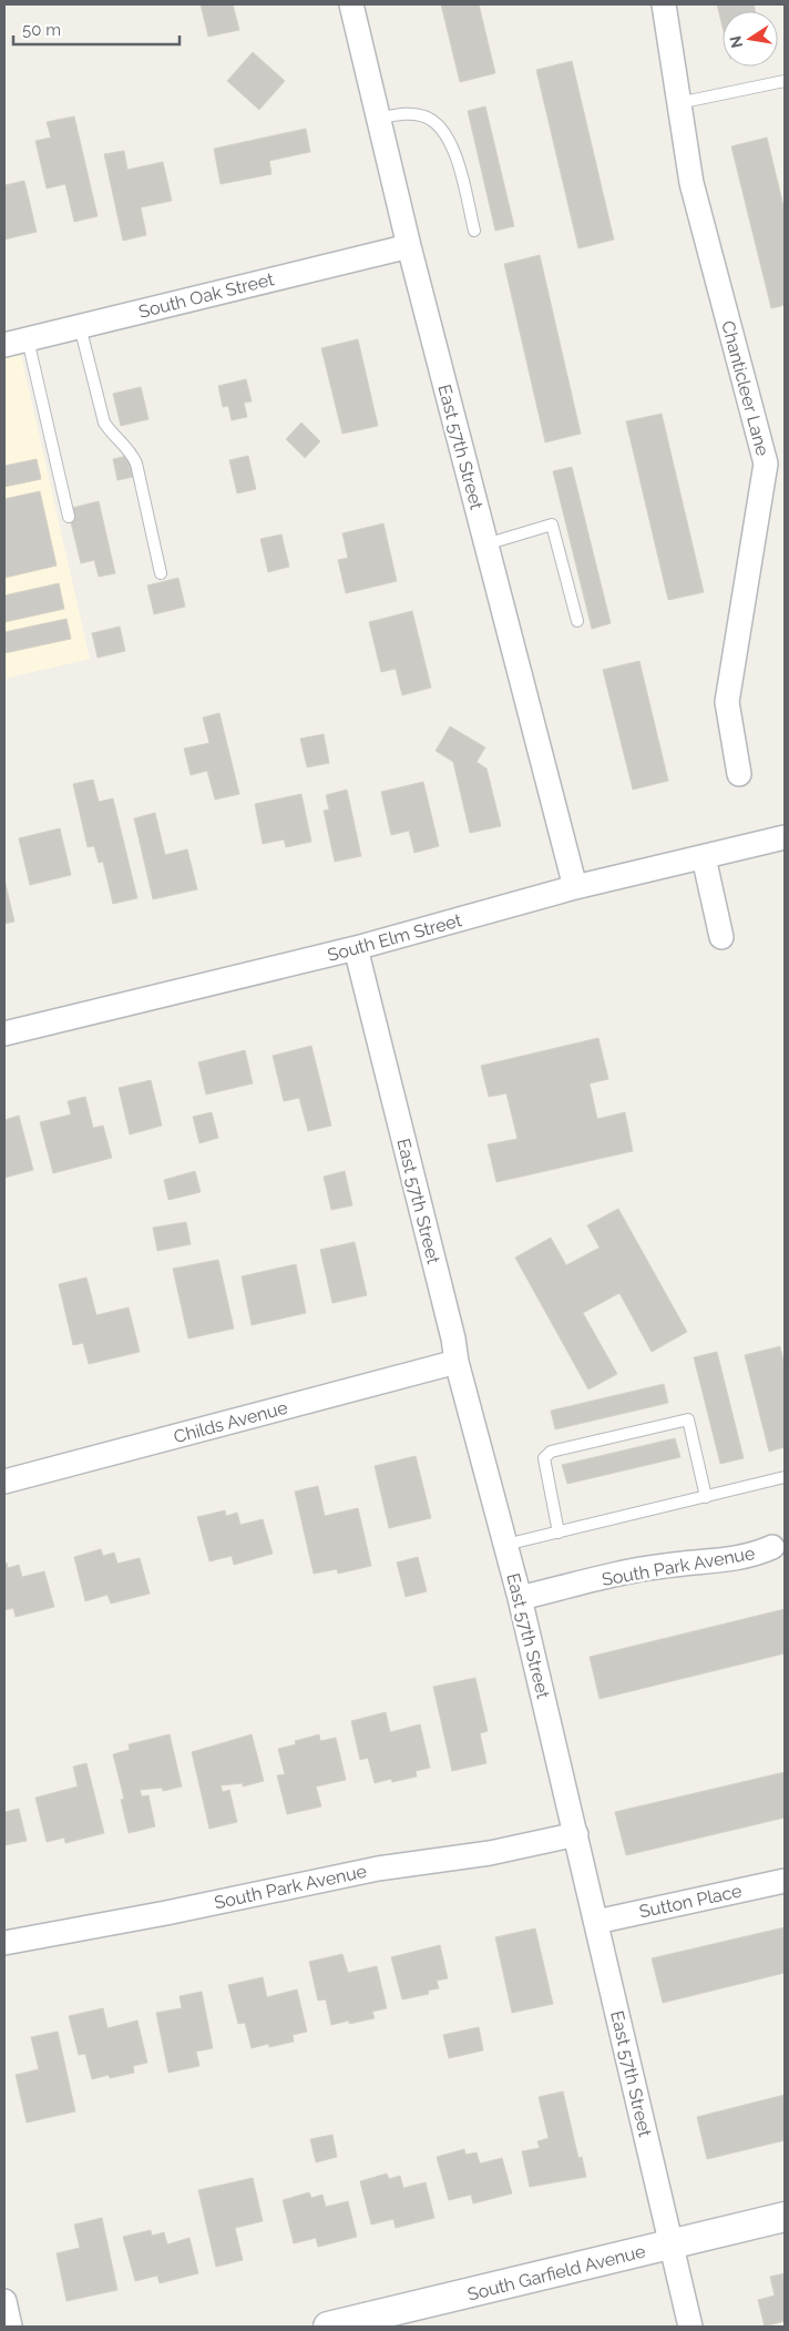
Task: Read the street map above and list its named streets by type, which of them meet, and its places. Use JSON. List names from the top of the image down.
{
  "streets": {
    "street": [
      "South Oak Street",
      "Chanticleer Lane",
      "East 57th Street",
      "South Elm Street",
      "Childs Avenue",
      "South Park Avenue",
      "Sutton Place",
      "South Garfield Avenue"
    ]
  },
  "crossings": [
    ["South Oak Street", "East 57th Street"],
    ["East 57th Street", "South Elm Street"],
    ["East 57th Street", "Childs Avenue"],
    ["East 57th Street", "South Park Avenue"],
    ["East 57th Street", "Sutton Place"],
    ["East 57th Street", "South Garfield Avenue"]
  ],
  "scale_bar": "50 m",
  "north": "left"
}
